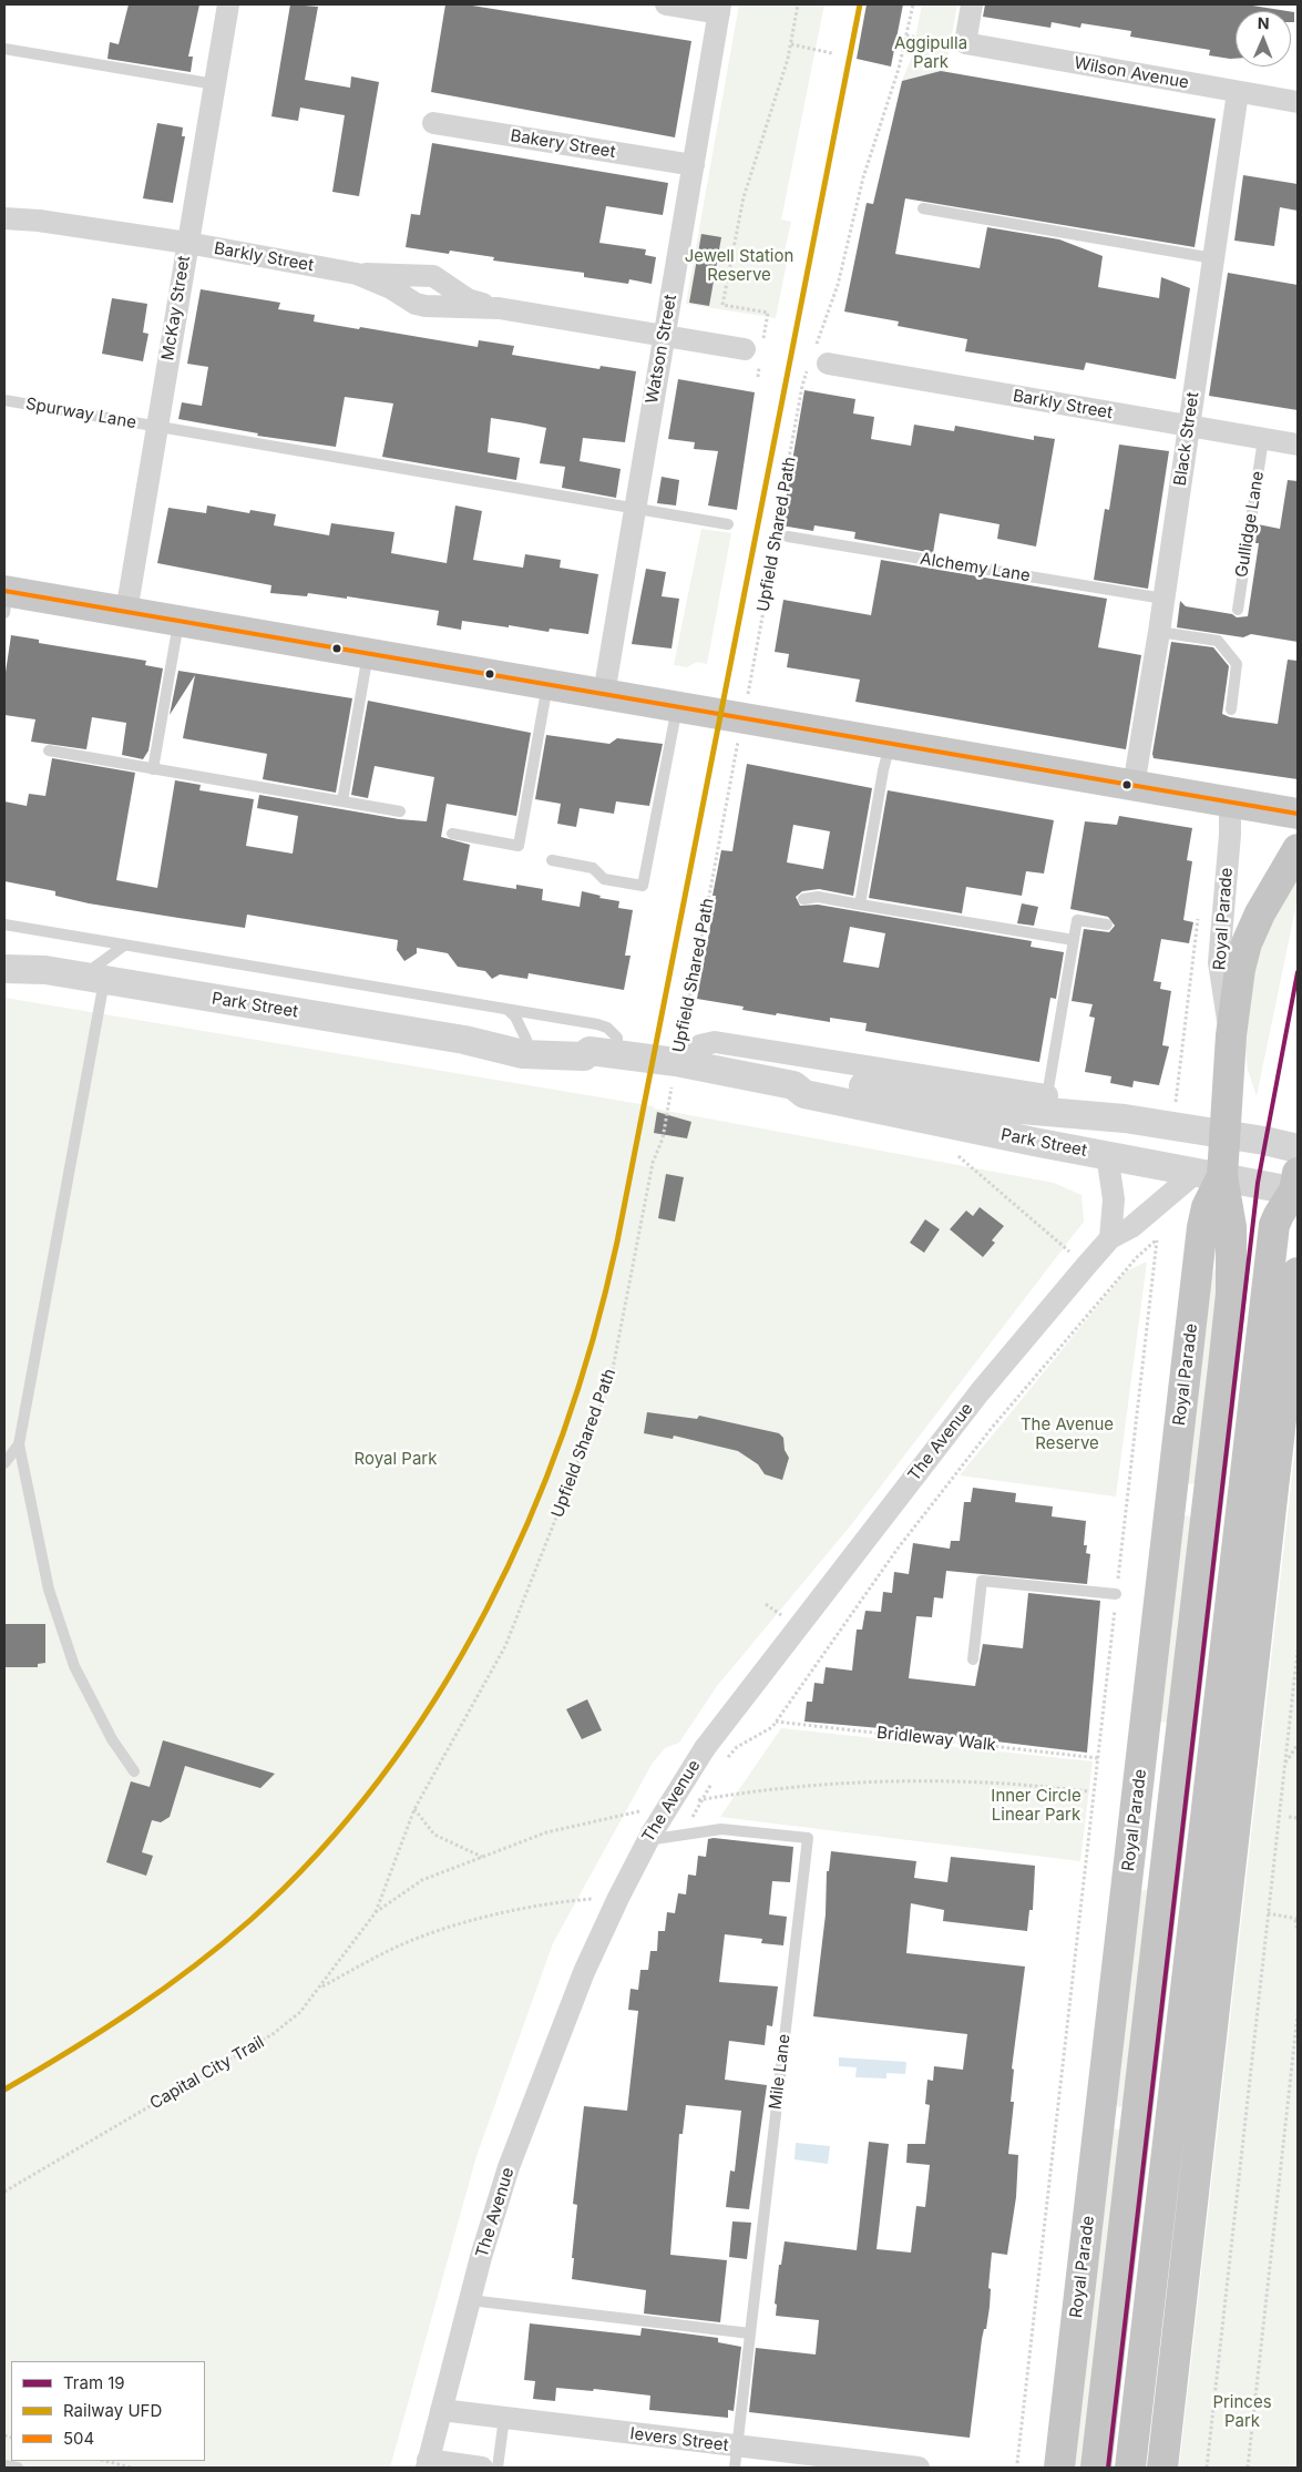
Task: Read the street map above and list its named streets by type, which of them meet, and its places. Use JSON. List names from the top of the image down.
{
  "streets": {
    "highway": ["Royal Parade"],
    "street": [
      "Wilson Avenue",
      "Bakery Street",
      "Barkly Street",
      "McKay Street",
      "Watson Street",
      "Black Street",
      "Park Street",
      "The Avenue",
      "Ievers Street"
    ],
    "lane": [
      "Spurway Lane",
      "Gullidge Lane",
      "Alchemy Lane",
      "Mile Lane"
    ],
    "path": ["Upfield Shared Path", "Bridleway Walk", "Capital City Trail"]
  },
  "crossings": [
    ["Wilson Avenue", "Black Street"],
    ["Bakery Street", "Watson Street"],
    ["Barkly Street", "McKay Street"],
    ["Barkly Street", "Watson Street"],
    ["Barkly Street", "Black Street"],
    ["Barkly Street", "Gullidge Lane"],
    ["Barkly Street", "Upfield Shared Path"],
    ["McKay Street", "Spurway Lane"],
    ["Watson Street", "Spurway Lane"],
    ["Black Street", "Alchemy Lane"],
    ["Upfield Shared Path", "Alchemy Lane"],
    ["Upfield Shared Path", "Park Street"],
    ["Upfield Shared Path", "Capital City Trail"],
    ["Royal Parade", "Park Street"],
    ["Royal Parade", "The Avenue"],
    ["Park Street", "The Avenue"],
    ["The Avenue", "Mile Lane"],
    ["The Avenue", "Ievers Street"],
    ["Mile Lane", "Ievers Street"]
  ],
  "parks": [
    "Aggipulla Park",
    "Jewell Station Reserve",
    "The Avenue Reserve",
    "Royal Park",
    "Inner Circle Linear Park",
    "Princes Park"
  ],
  "lines": ["rail line UFD", "transit line 504", "tram line 19"],
  "legend": ["Tram 19", "Railway UFD", "504"],
  "north": "top"
}
